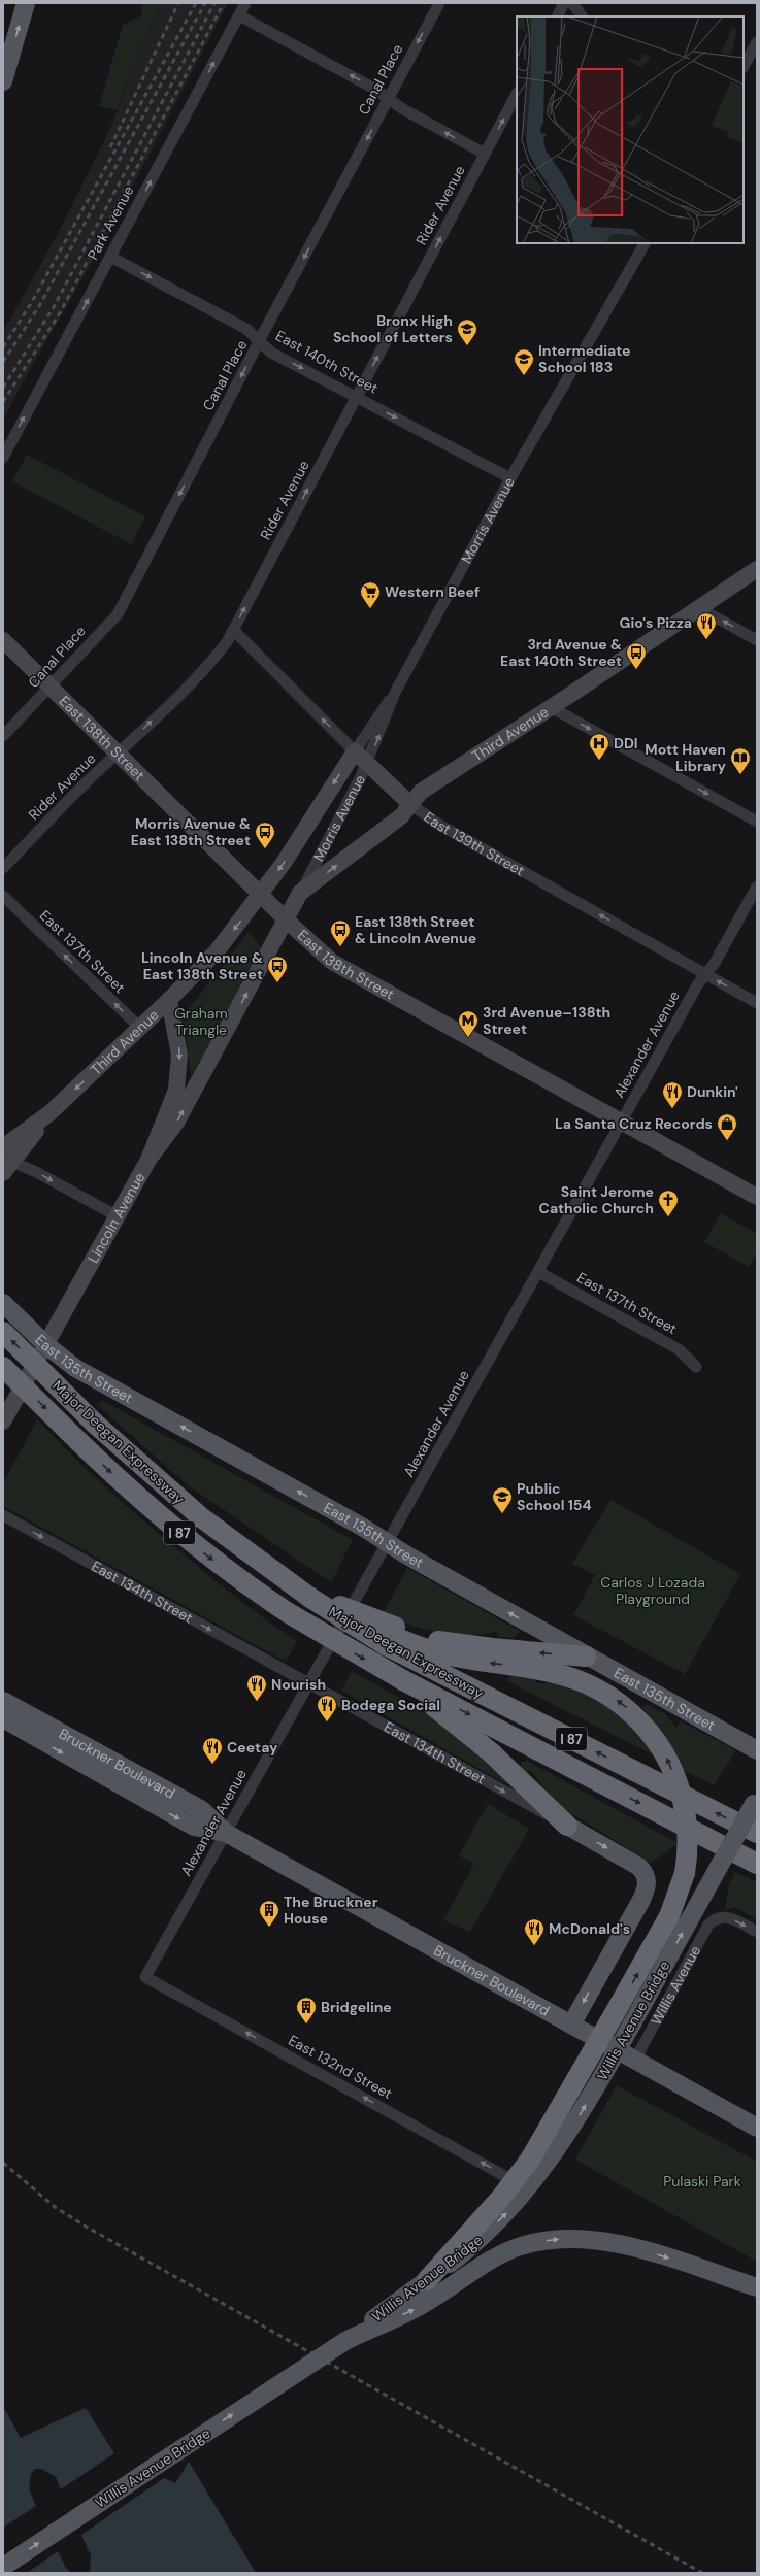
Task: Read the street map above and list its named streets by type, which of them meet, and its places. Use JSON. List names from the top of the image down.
{
  "streets": {
    "highway": ["Major Deegan Expressway", "I 87"],
    "main road": [
      "Morris Avenue",
      "Third Avenue",
      "East 138th Street",
      "East 139th Street",
      "Lincoln Avenue",
      "East 135th Street",
      "East 134th Street",
      "Bruckner Boulevard",
      "Willis Avenue Bridge"
    ],
    "street": [
      "Canal Place",
      "Rider Avenue",
      "Park Avenue",
      "East 140th Street",
      "East 137th Street",
      "Alexander Avenue",
      "Willis Avenue",
      "East 132nd Street"
    ]
  },
  "crossings": [
    ["Canal Place", "East 140th Street"],
    ["Canal Place", "East 138th Street"],
    ["Rider Avenue", "East 140th Street"],
    ["Rider Avenue", "East 138th Street"],
    ["Rider Avenue", "East 139th Street"],
    ["Park Avenue", "East 140th Street"],
    ["East 140th Street", "Morris Avenue"],
    ["Morris Avenue", "Third Avenue"],
    ["Morris Avenue", "East 138th Street"],
    ["Morris Avenue", "East 139th Street"],
    ["Third Avenue", "East 138th Street"],
    ["Third Avenue", "East 139th Street"],
    ["Third Avenue", "East 137th Street"],
    ["Third Avenue", "Lincoln Avenue"],
    ["East 138th Street", "Alexander Avenue"],
    ["East 139th Street", "Alexander Avenue"],
    ["East 137th Street", "Alexander Avenue"],
    ["Alexander Avenue", "East 135th Street"],
    ["Alexander Avenue", "East 134th Street"],
    ["Alexander Avenue", "Bruckner Boulevard"],
    ["Alexander Avenue", "East 132nd Street"],
    ["Lincoln Avenue", "East 135th Street"],
    ["East 134th Street", "Bruckner Boulevard"],
    ["Bruckner Boulevard", "Willis Avenue"],
    ["Bruckner Boulevard", "East 132nd Street"]
  ],
  "one_way": [
    "Canal Place",
    "Rider Avenue",
    "Park Avenue",
    "East 140th Street",
    "East 139th Street",
    "East 137th Street",
    "East 135th Street",
    "East 134th Street",
    "Willis Avenue",
    "Willis Avenue Bridge"
  ],
  "parks": ["Graham Triangle", "Carlos J Lozada Playground", "Pulaski Park"],
  "places": {
    "school or university": ["Bronx High School of Letters", "Intermediate School 183", "Public School 154"],
    "supermarket": ["Western Beef"],
    "restaurant": [
      "Gio's Pizza",
      "Dunkin'",
      "Nourish",
      "Bodega Social",
      "Ceetay",
      "McDonald's"
    ],
    "bus stop": [
      "3rd Avenue & East 140th Street",
      "Morris Avenue & East 138th Street",
      "East 138th Street & Lincoln Avenue",
      "Lincoln Avenue & East 138th Street"
    ],
    "hospital": ["DDI"],
    "library": ["Mott Haven Library"],
    "metro station": ["3rd Avenue–138th Street"],
    "shop": ["La Santa Cruz Records"],
    "church": ["Saint Jerome Catholic Church"],
    "building": ["The Bruckner House", "Bridgeline"]
  }
}
